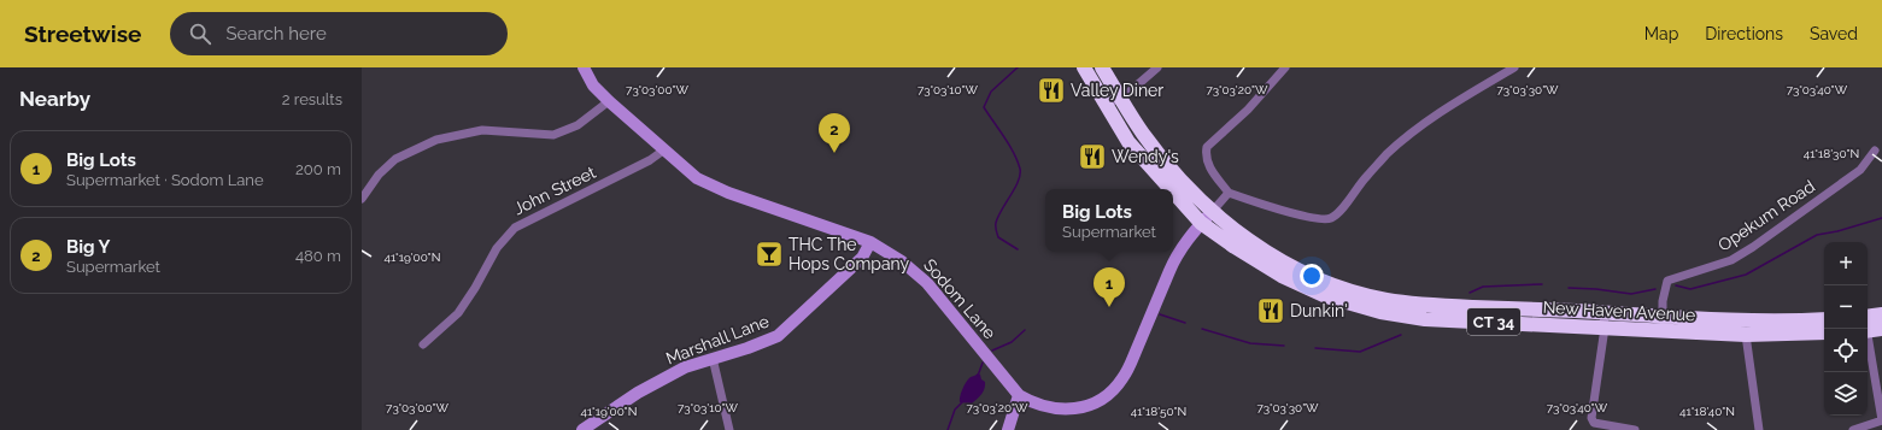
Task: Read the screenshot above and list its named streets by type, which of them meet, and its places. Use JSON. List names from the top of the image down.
{
  "streets": {
    "highway": ["New Haven Avenue", "CT 34"],
    "street": [
      "John Street",
      "Opekum Road",
      "Sodom Lane",
      "Marshall Lane"
    ]
  },
  "crossings": [
    ["John Street", "Sodom Lane"],
    ["Opekum Road", "New Haven Avenue"],
    ["Sodom Lane", "New Haven Avenue"],
    ["Sodom Lane", "CT 34"],
    ["Sodom Lane", "Marshall Lane"],
    ["New Haven Avenue", "CT 34"]
  ],
  "places": {
    "restaurant": ["Valley Diner", "Wendy's", "Dunkin'"],
    "bar": ["THC The Hops Company"]
  },
  "page": {
    "header": "Streetwise",
    "search": "Search here",
    "nav": ["Map", "Directions", "Saved"],
    "heading": ["Nearby", "2 results"],
    "pins": ["2", "1"],
    "list": [
      {
        "mark": "1",
        "name": "Big Lots",
        "note": "Supermarket · Sodom Lane",
        "value": "200 m"
      },
      {
        "mark": "2",
        "name": "Big Y",
        "note": "Supermarket",
        "value": "480 m"
      }
    ],
    "popup": ["Big Lots", "Supermarket"],
    "map_buttons": ["+", "−"]
  },
  "coordinates": [
    "73°03'00\"W",
    "73°03'10\"W",
    "73°03'20\"W",
    "73°03'30\"W",
    "73°03'40\"W",
    "41°18'30\"N",
    "41°19'00\"N",
    "41°18'50\"N",
    "41°18'40\"N"
  ]
}
